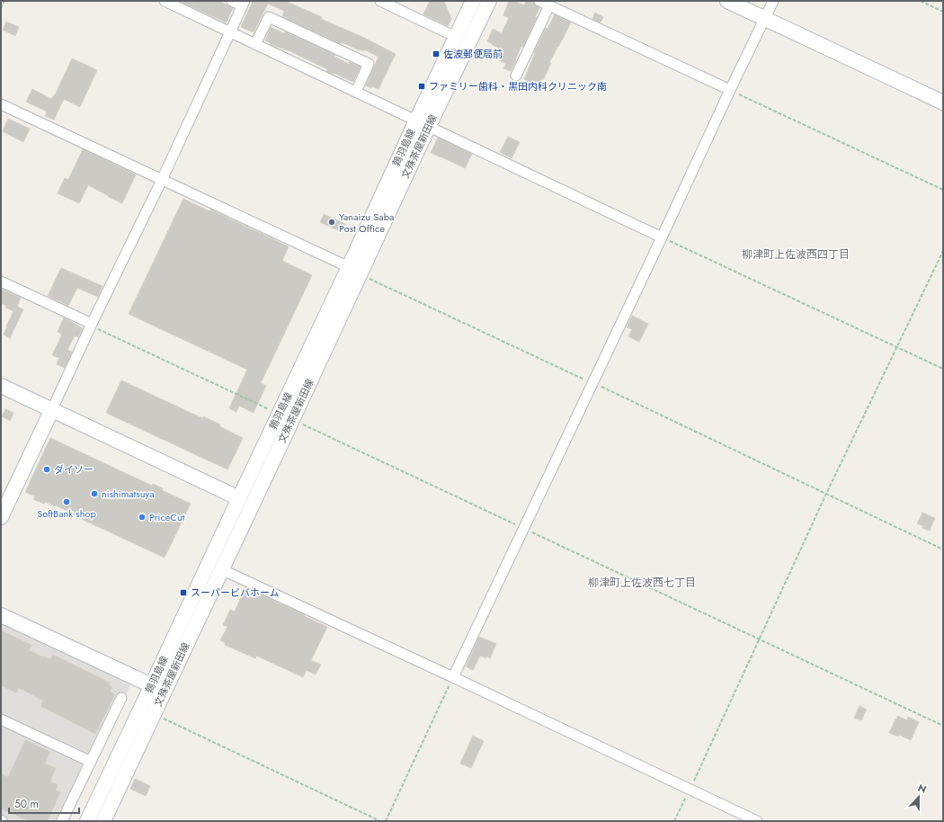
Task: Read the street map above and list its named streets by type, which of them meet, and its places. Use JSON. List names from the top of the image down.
{
  "streets": {
    "main road": ["文殊茶屋新田線", "鶉羽島線"]
  },
  "crossings": [
    ["文殊茶屋新田線", "鶉羽島線"]
  ],
  "districts": ["柳津町上佐波西四丁目", "柳津町上佐波西七丁目"],
  "places": {
    "transit": ["佐波郵便局前", "ファミリー歯科・黒田内科クリニック南", "スーパービバホーム"],
    "other": [
      "Yanaizu Saba Post Office",
      "ダイソー",
      "nishimatsuya",
      "SoftBank shop",
      "PriceCut"
    ]
  },
  "scale_bar": "50 m",
  "north": "top"
}
